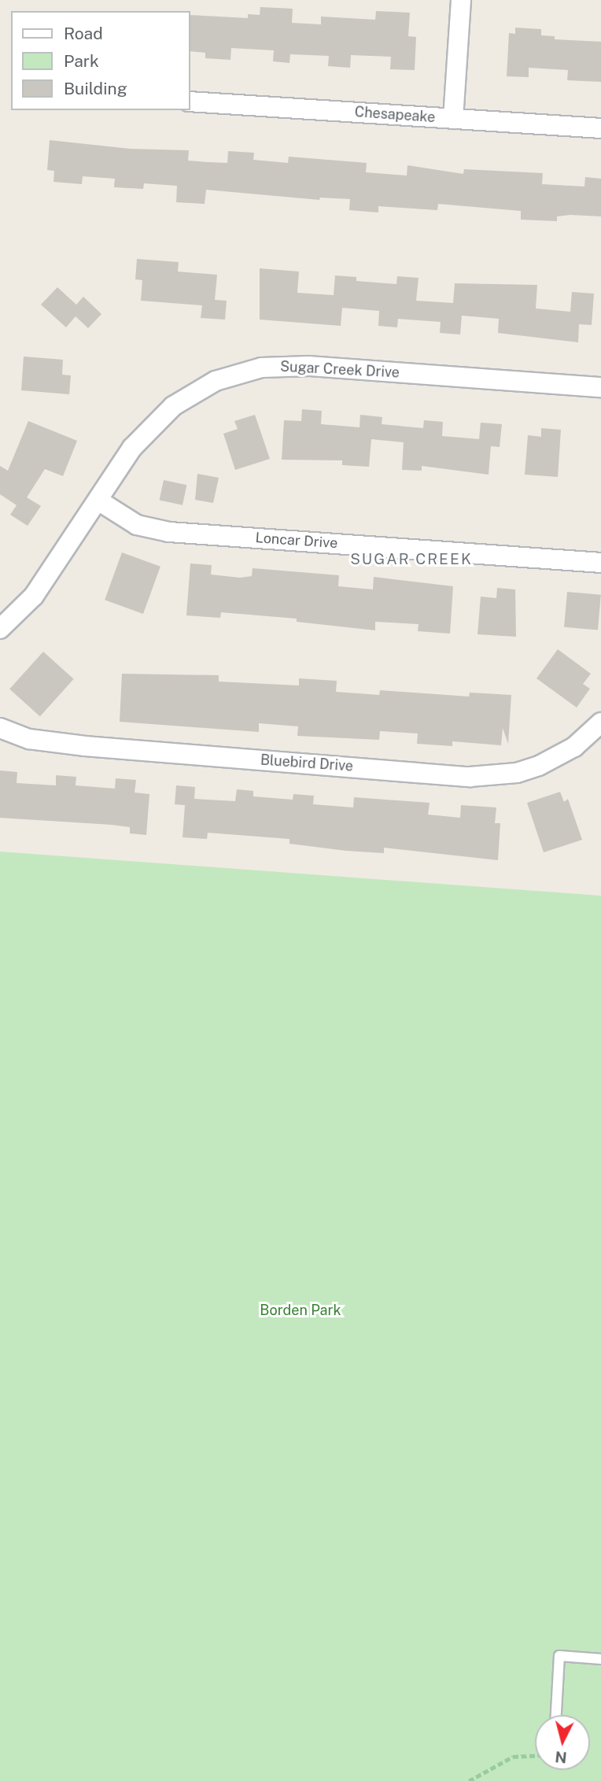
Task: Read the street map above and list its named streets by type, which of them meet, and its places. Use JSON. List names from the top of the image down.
{
  "streets": {
    "street": [
      "Chesapeake",
      "Sugar Creek Drive",
      "Loncar Drive",
      "Bluebird Drive"
    ]
  },
  "crossings": [
    ["Sugar Creek Drive", "Loncar Drive"]
  ],
  "districts": ["SUGAR CREEK"],
  "parks": ["Borden Park"],
  "legend": ["Road", "Park", "Building"],
  "north": "bottom"
}
